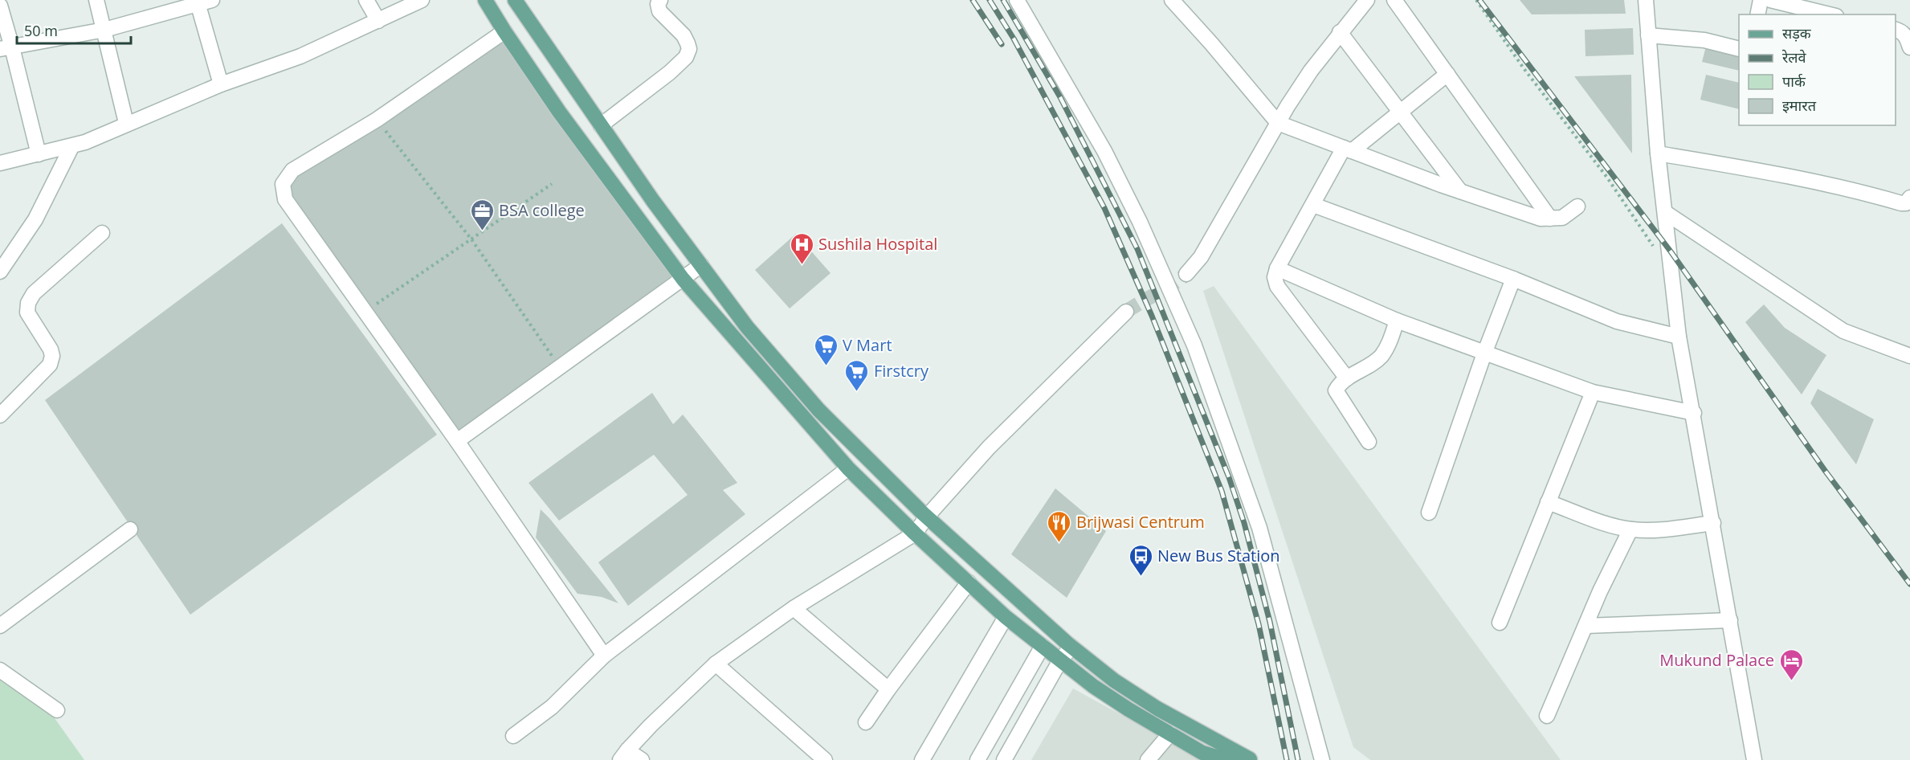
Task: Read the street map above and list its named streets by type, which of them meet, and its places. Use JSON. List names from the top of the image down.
{
  "places": {
    "office": ["BSA college"],
    "hospital": ["Sushila Hospital"],
    "supermarket": ["V Mart", "Firstcry"],
    "restaurant": ["Brijwasi Centrum"],
    "bus stop": ["New Bus Station"],
    "hotel": ["Mukund Palace"]
  },
  "legend": [
    "सड़क",
    "रेलवे",
    "पार्क",
    "इमारत"
  ],
  "scale_bar": "50 m"
}
